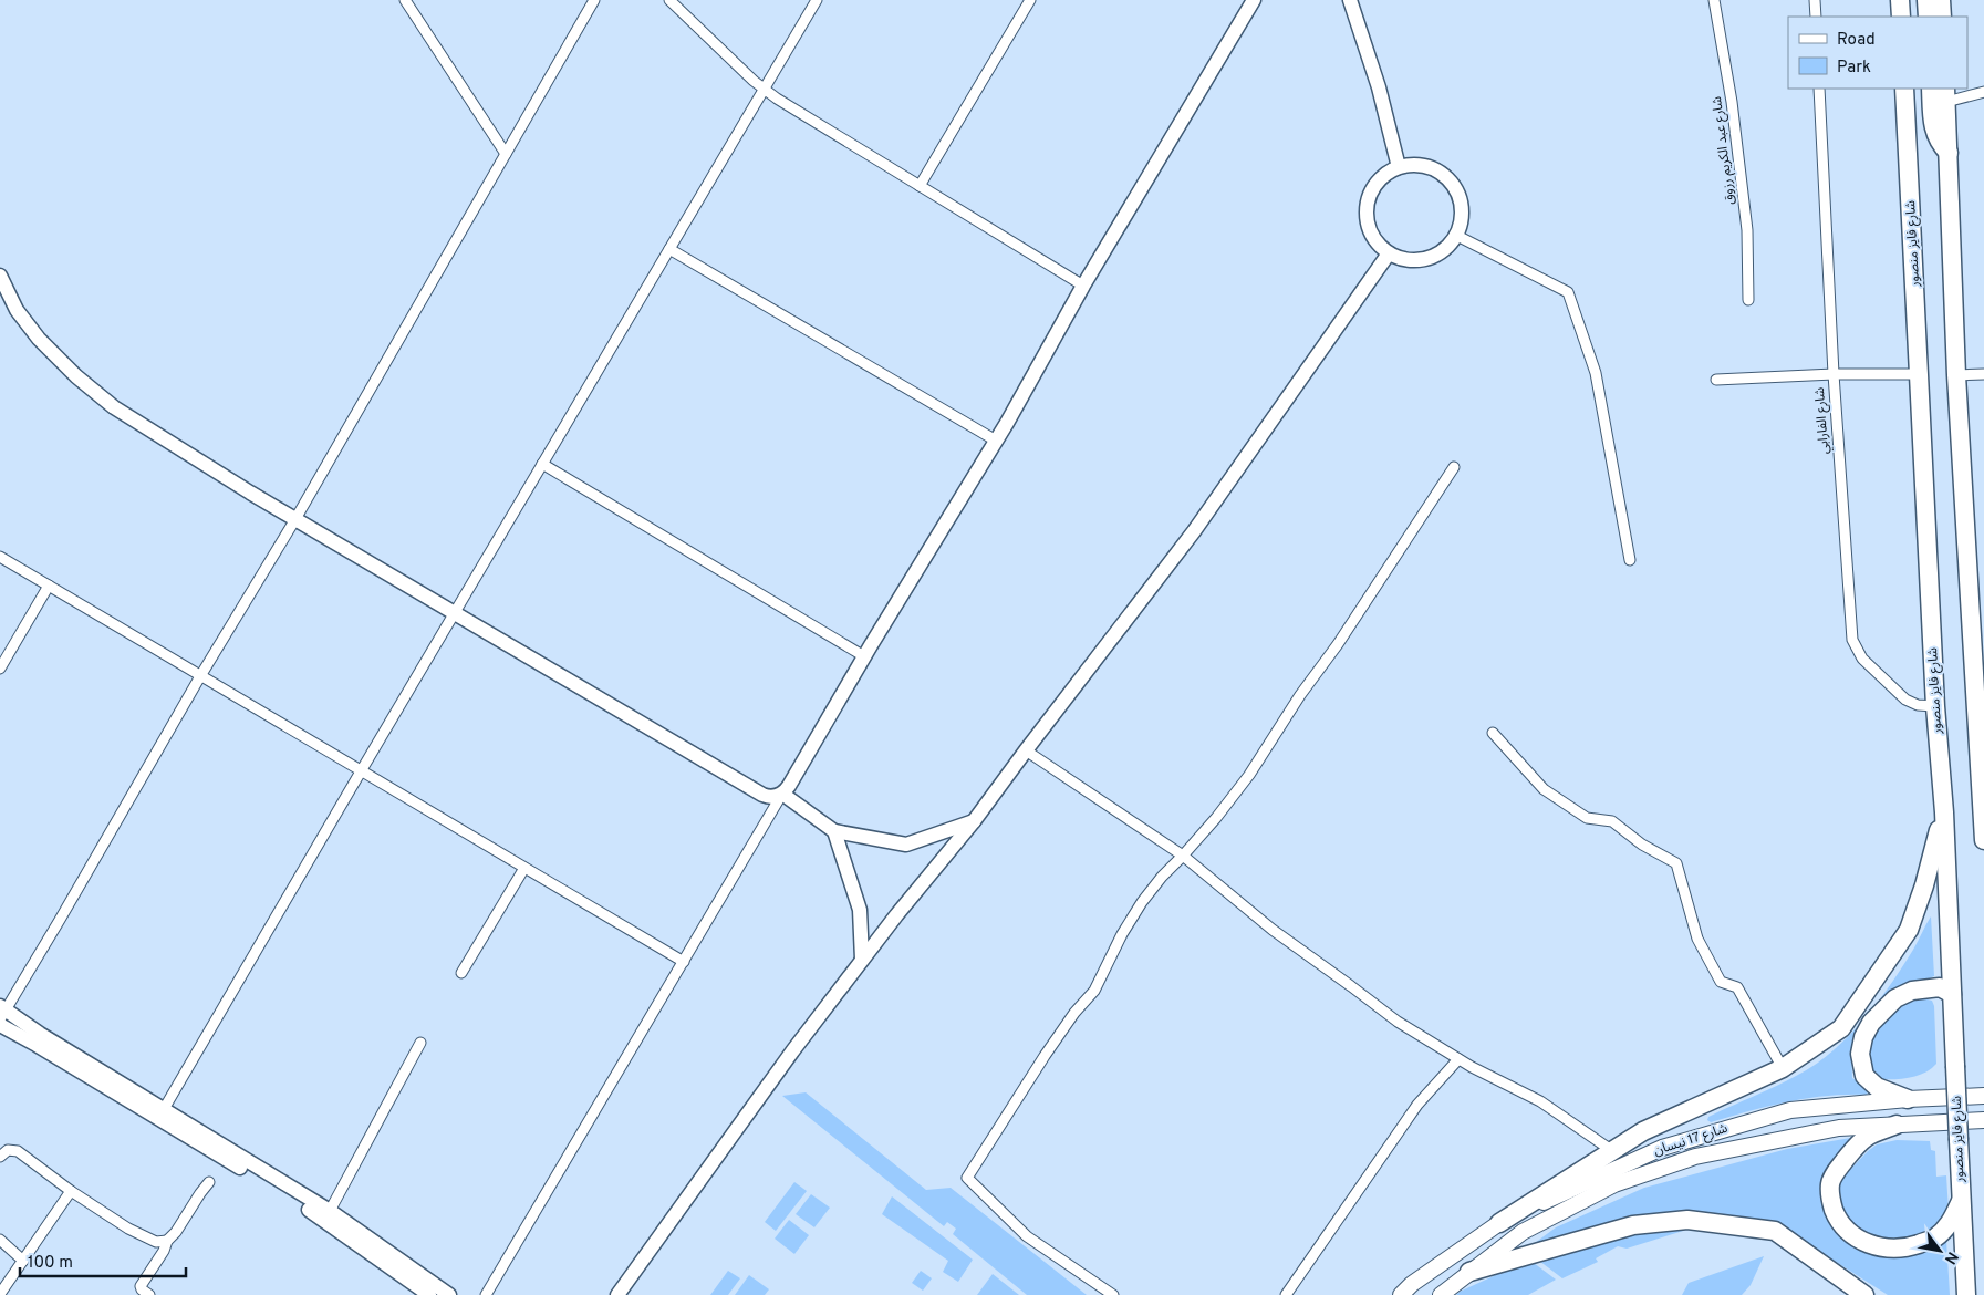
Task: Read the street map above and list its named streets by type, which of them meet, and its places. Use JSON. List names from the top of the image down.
{
  "streets": {
    "highway": ["شارع فايز منصور"],
    "main road": ["شارع 17 نيسان"],
    "street": ["شارع عبد الكريم رزوق", "شارع الفارابي"]
  },
  "crossings": [
    ["شارع فايز منصور", "شارع الفارابي"]
  ],
  "legend": ["Road", "Park"],
  "scale_bar": "100 m",
  "north": "bottom right"
}
